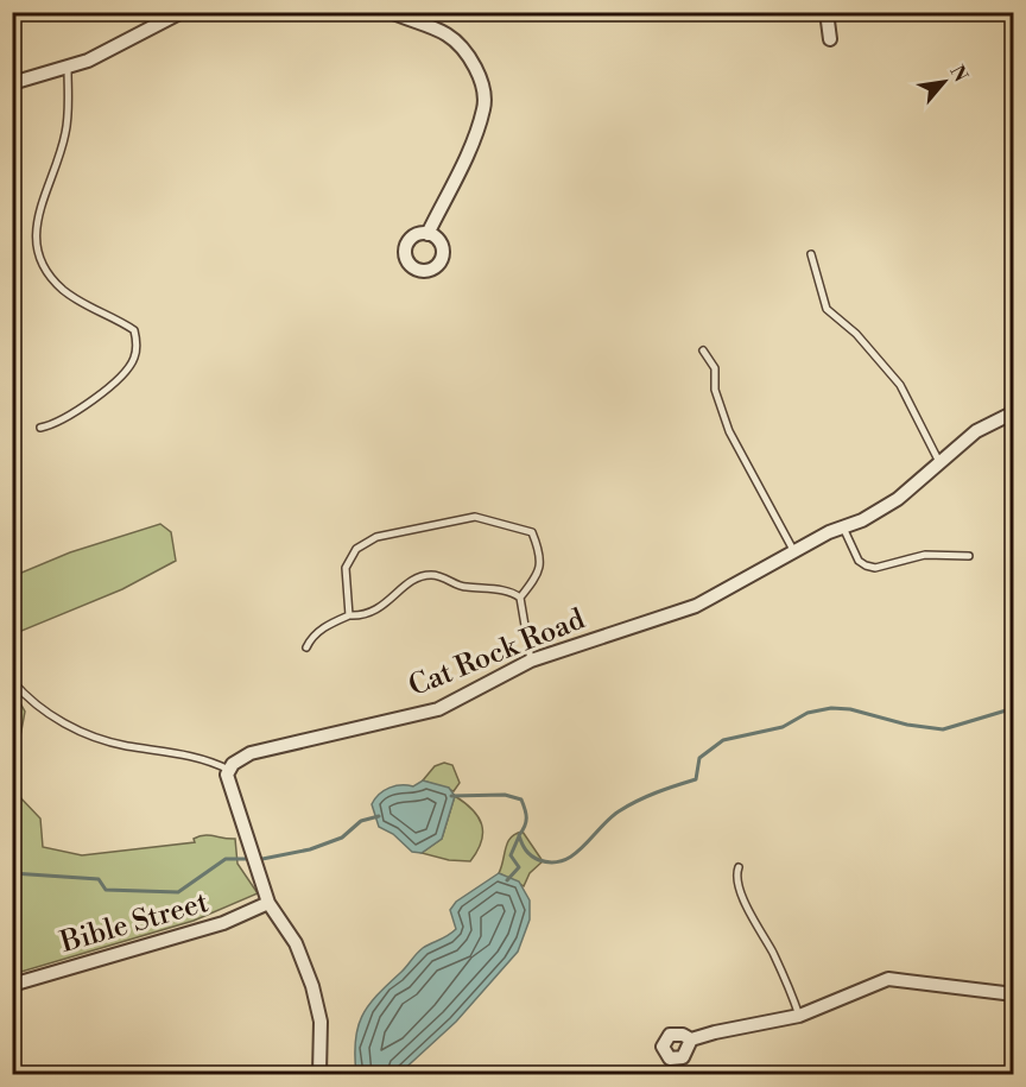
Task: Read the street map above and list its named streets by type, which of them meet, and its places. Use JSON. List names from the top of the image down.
{
  "streets": {
    "street": ["Cat Rock Road", "Bible Street"]
  },
  "north": "top right"
}
